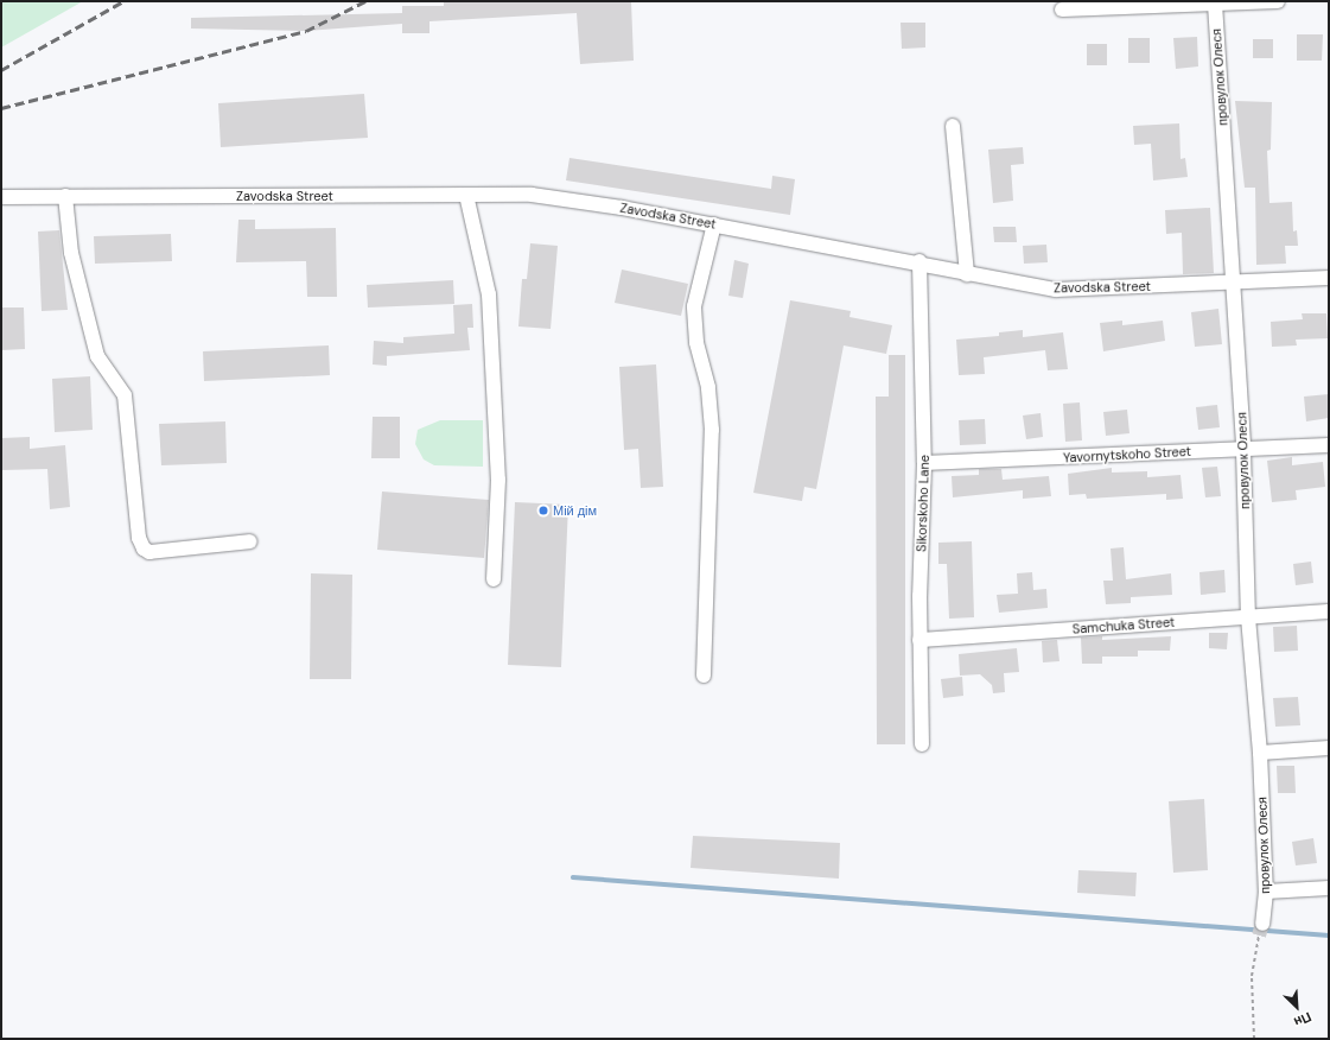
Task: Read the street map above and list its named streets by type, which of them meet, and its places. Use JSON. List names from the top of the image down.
{
  "streets": {
    "street": [
      "провулок Олеся",
      "Zavodska Street",
      "Yavornytskoho Street",
      "Sikorskoho Lane",
      "Samchuka Street"
    ]
  },
  "crossings": [
    ["провулок Олеся", "Zavodska Street"],
    ["провулок Олеся", "Yavornytskoho Street"],
    ["провулок Олеся", "Samchuka Street"],
    ["Zavodska Street", "Sikorskoho Lane"],
    ["Yavornytskoho Street", "Sikorskoho Lane"],
    ["Sikorskoho Lane", "Samchuka Street"]
  ],
  "places": ["Мій дім"],
  "north": "bottom right"
}
